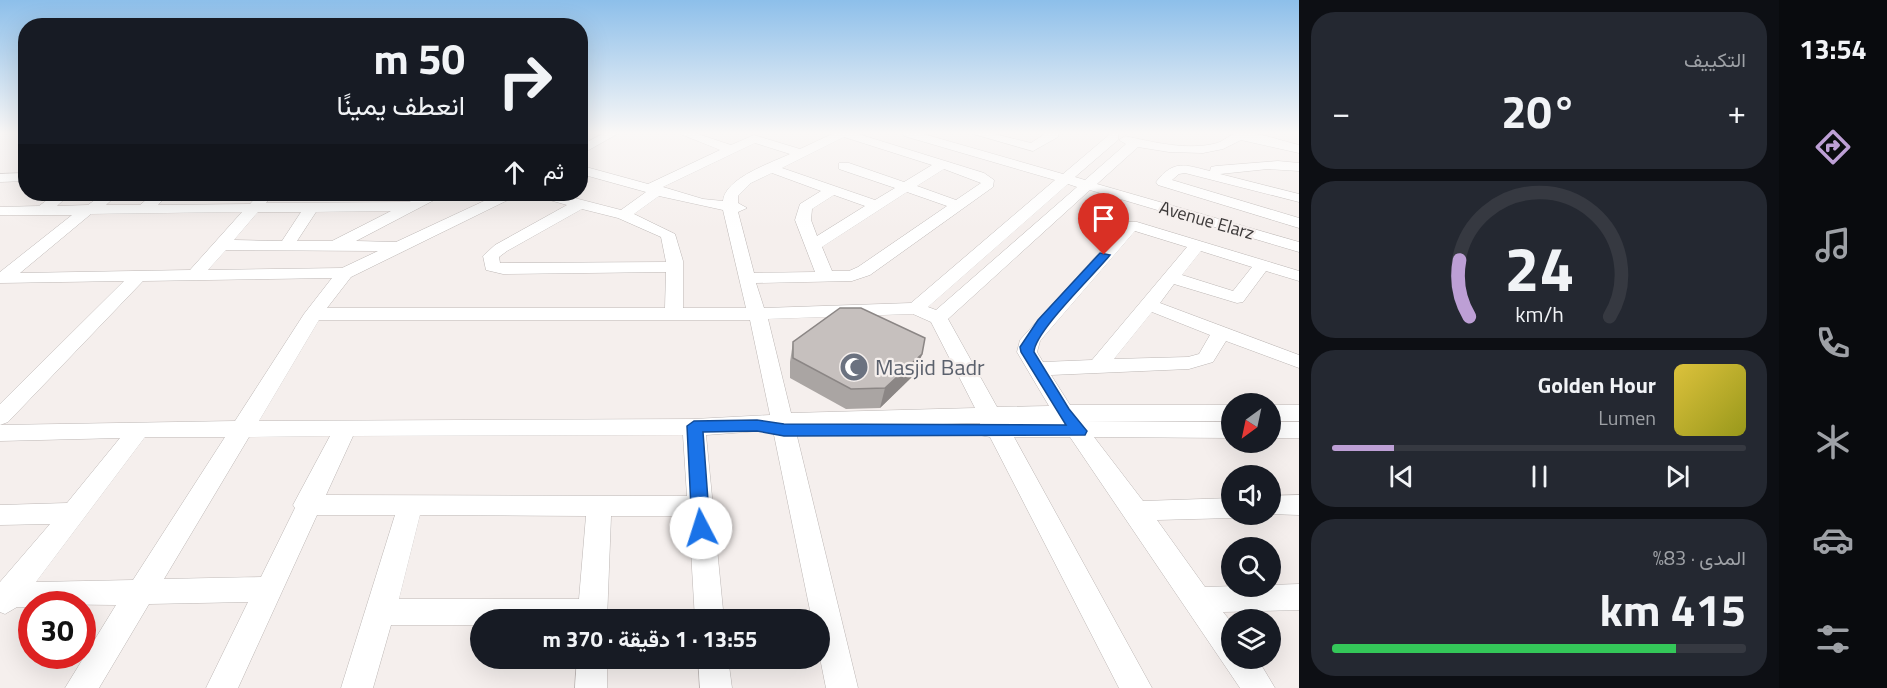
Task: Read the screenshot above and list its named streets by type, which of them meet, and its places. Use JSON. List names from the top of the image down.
{
  "streets": {
    "street": ["Avenue Elarz"]
  },
  "places": {
    "mosque": ["Masjid Badr"]
  },
  "north": "bottom left",
  "page": {
    "tabs": "13:54",
    "tile": [
      "التكييف",
      ["المدى · 83%", "415 km"]
    ],
    "turn": ["50 m", "انعطف يمينًا"],
    "heat": ["−", "20°", "+"],
    "then": "ثم",
    "song": ["Golden Hour", "Lumen"],
    "limit": "30",
    "trip": "13:55 · 1 دقيقة · 370 m",
    "gauge": ["24", "km/h"]
  }
}
